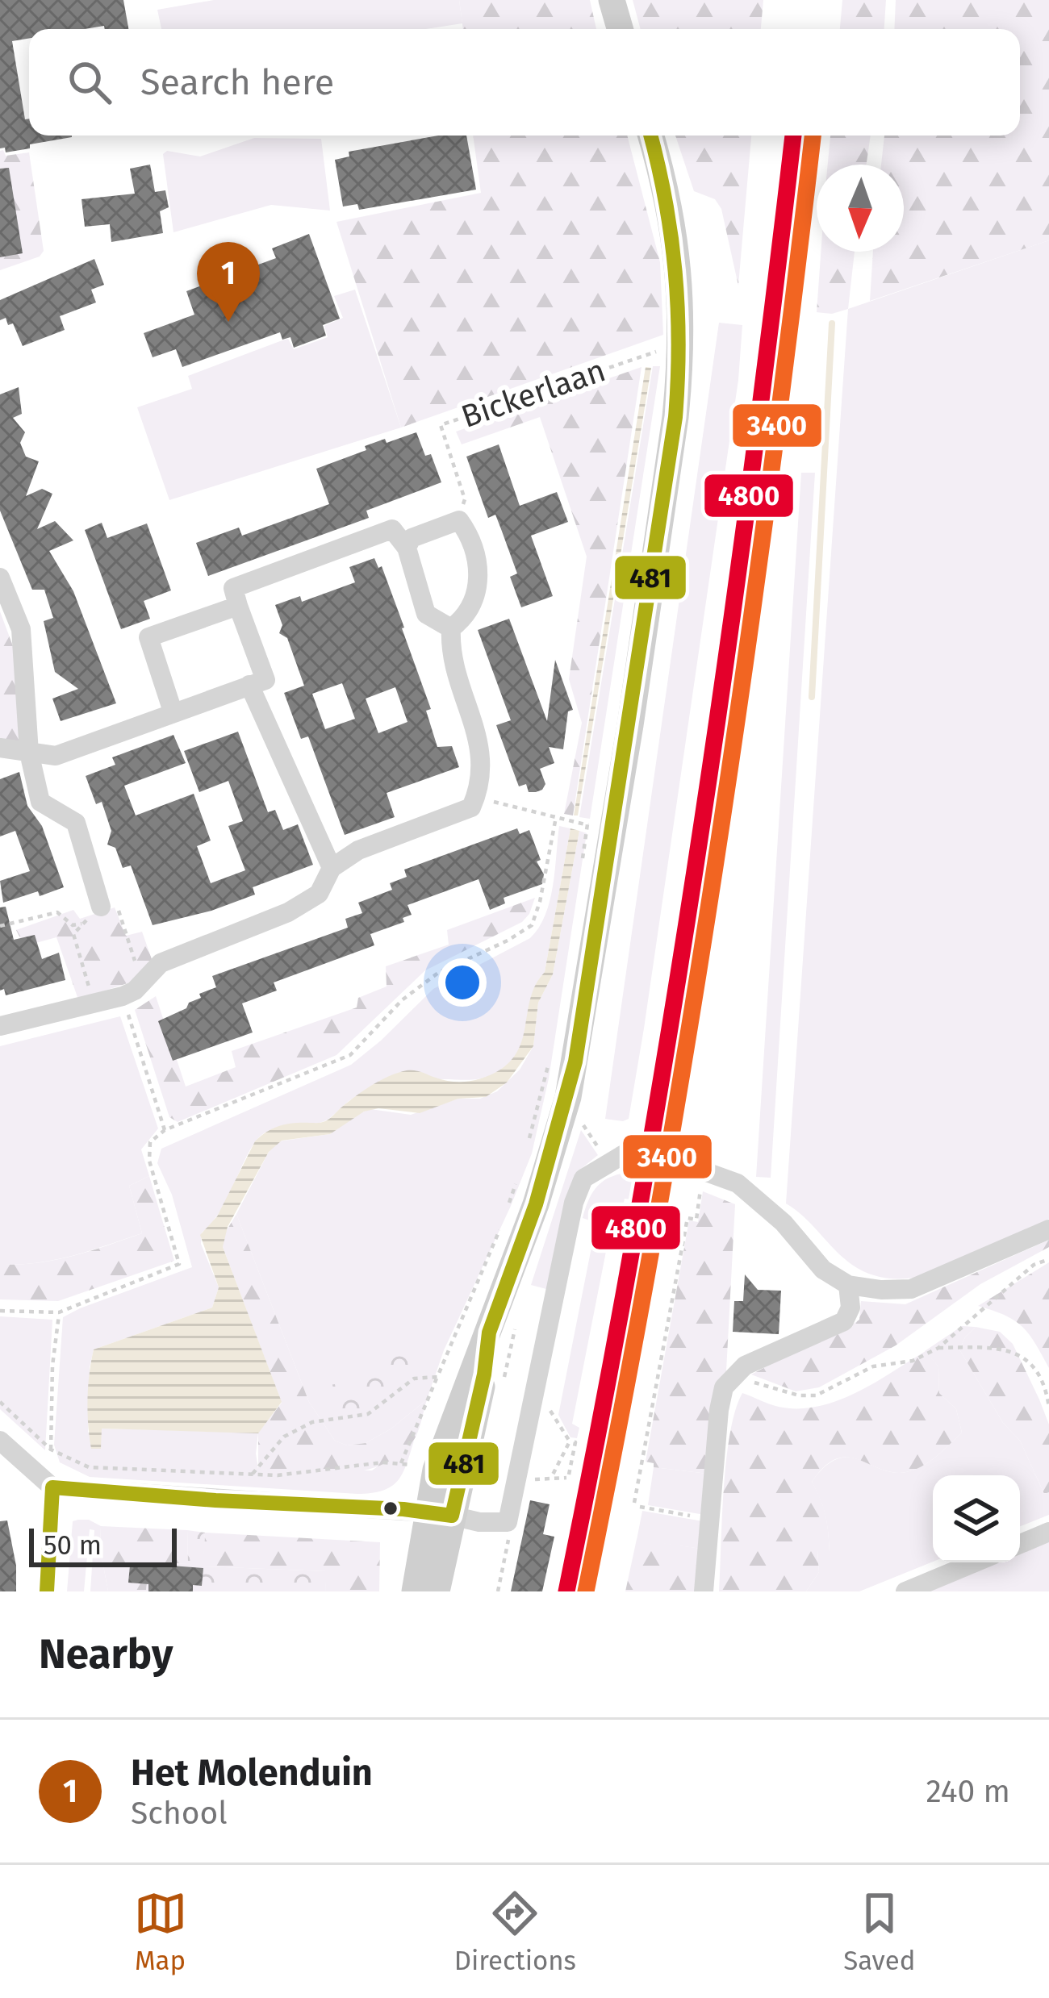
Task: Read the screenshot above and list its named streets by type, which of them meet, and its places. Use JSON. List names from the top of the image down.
{
  "streets": {
    "path": ["Bickerlaan"]
  },
  "lines": ["transit line 4800", "transit line 3400", "transit line 481"],
  "scale_bar": "50 m",
  "north": "bottom",
  "page": {
    "search": "Search here",
    "pins": "1",
    "scale": "50 m",
    "heading": "Nearby",
    "list": [
      {
        "mark": "1",
        "name": "Het Molenduin",
        "note": "School",
        "value": "240 m"
      }
    ],
    "nav": ["Map", "Directions", "Saved"]
  }
}
